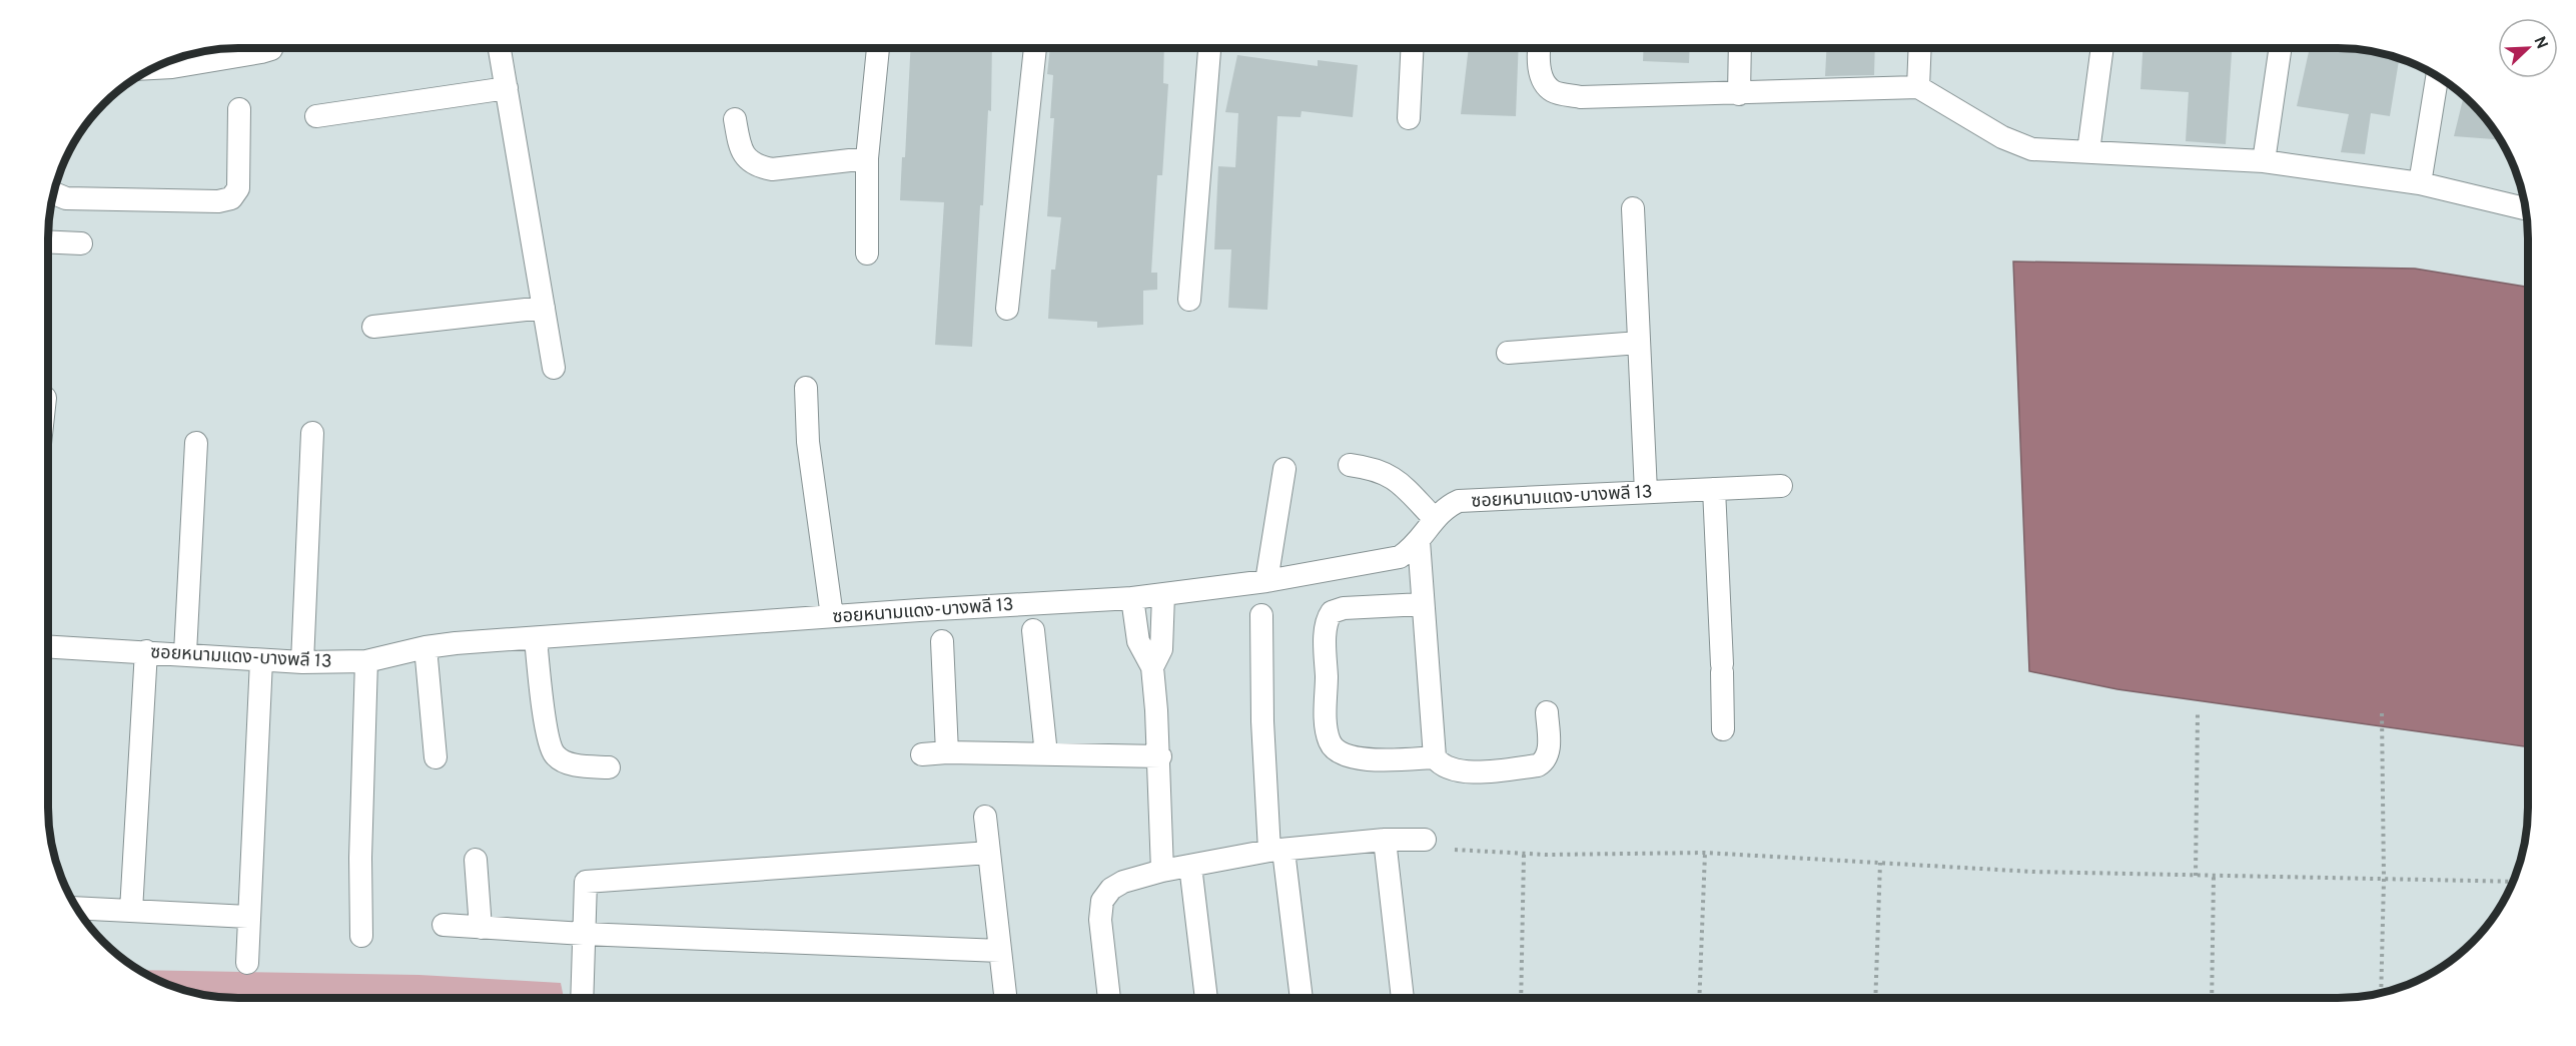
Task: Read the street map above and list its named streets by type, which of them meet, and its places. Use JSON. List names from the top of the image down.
{
  "streets": {
    "street": ["ซอยหนามแดง-บางพลี 13"]
  },
  "north": "top right"
}
